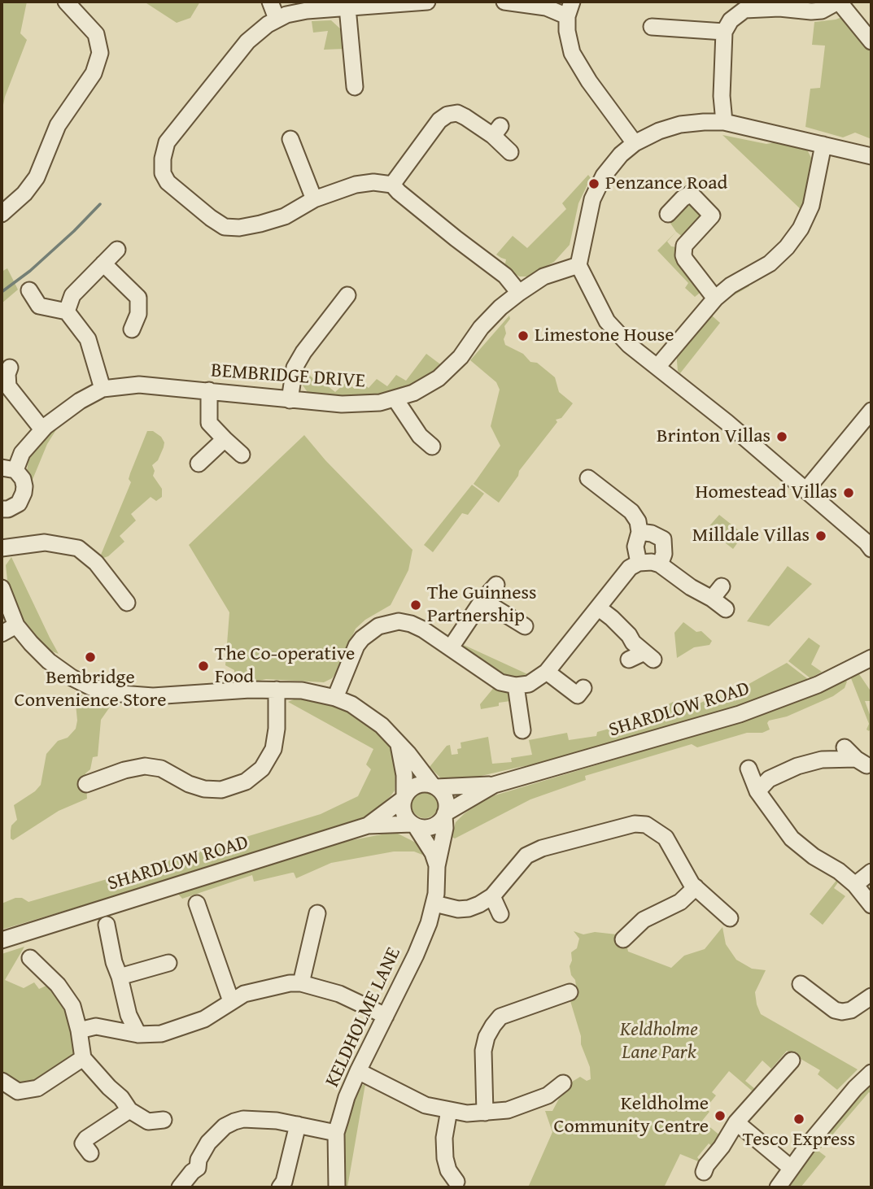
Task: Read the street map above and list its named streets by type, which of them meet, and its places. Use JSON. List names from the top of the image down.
{
  "streets": {
    "street": ["BEMBRIDGE DRIVE", "SHARDLOW ROAD", "KELDHOLME LANE"]
  },
  "crossings": [
    ["SHARDLOW ROAD", "KELDHOLME LANE"]
  ],
  "parks": ["Keldholme Lane Park"],
  "places": [
    "Penzance Road",
    "Limestone House",
    "Brinton Villas",
    "Homestead Villas",
    "Milldale Villas",
    "The Guinness Partnership",
    "Bembridge Convenience Store",
    "The Co-operative Food",
    "Keldholme Community Centre",
    "Tesco Express"
  ]
}
